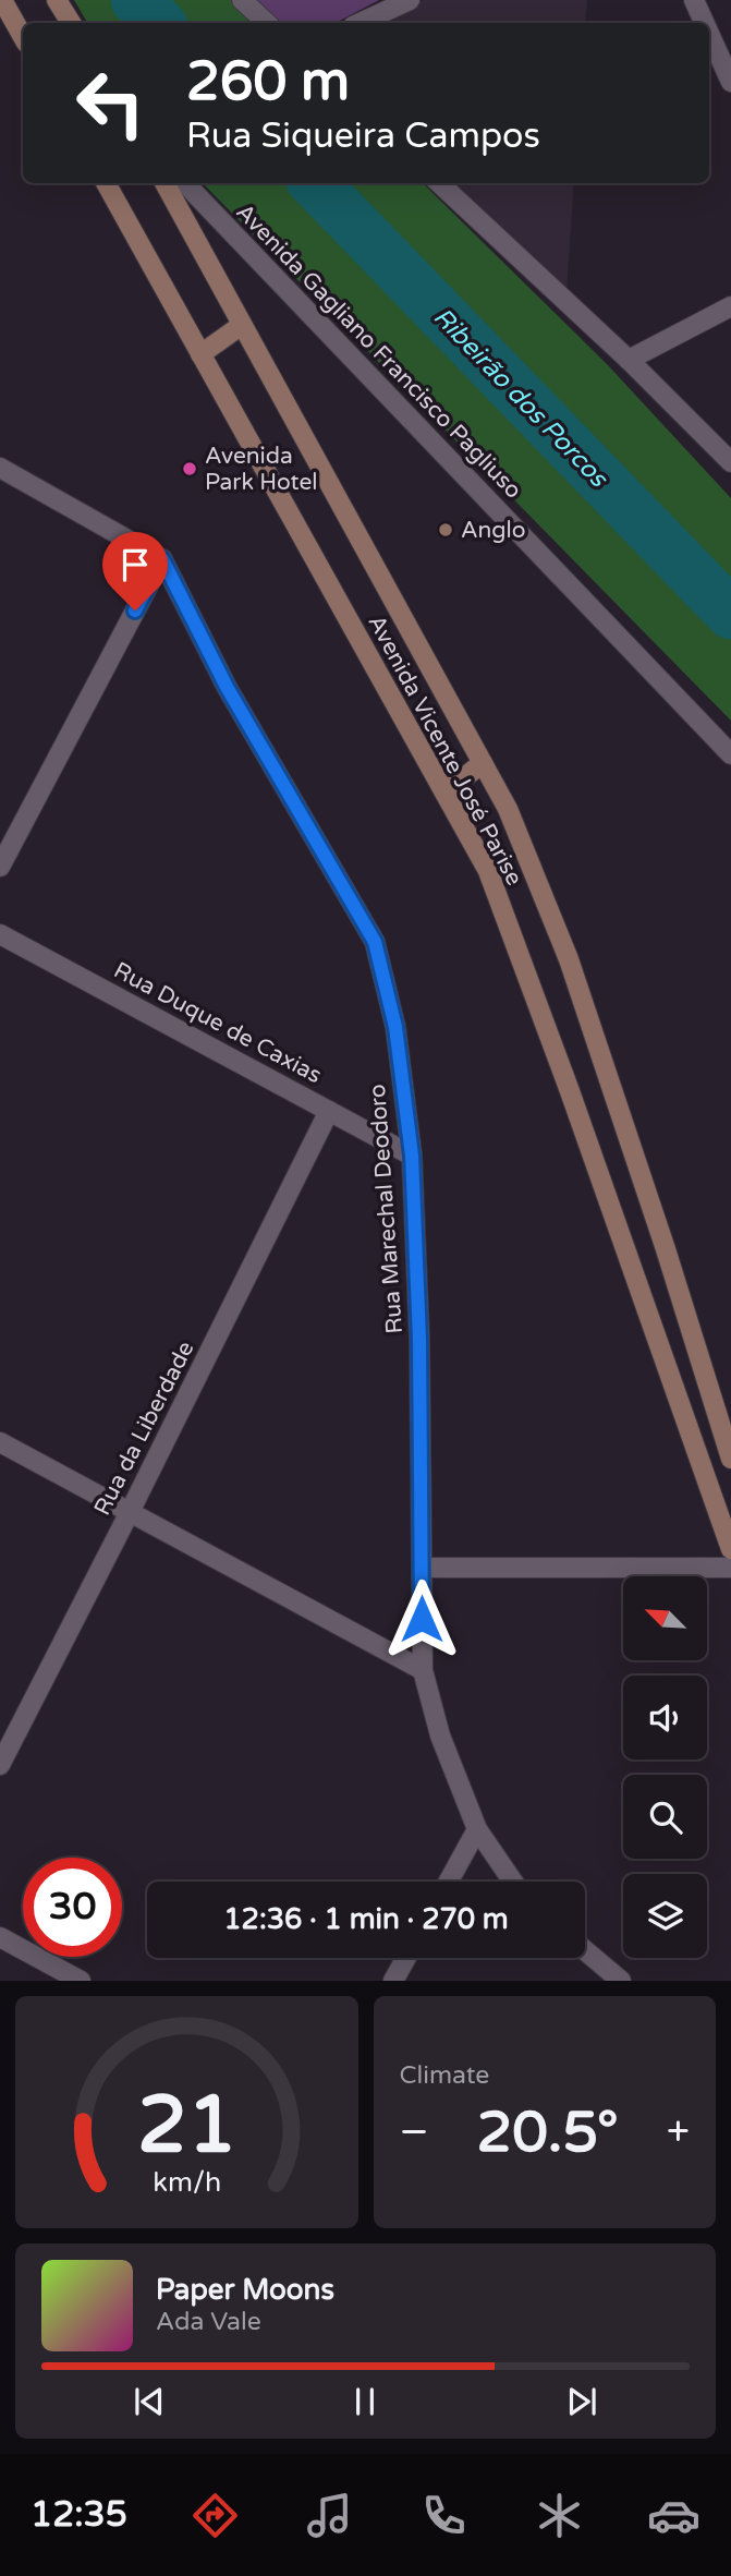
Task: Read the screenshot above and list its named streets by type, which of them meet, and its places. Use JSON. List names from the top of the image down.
{
  "streets": {
    "main road": ["Avenida Vicente José Parise"],
    "street": [
      "Avenida Gagliano Francisco Pagliuso",
      "Rua Duque de Caxias",
      "Rua Marechal Deodoro",
      "Rua da Liberdade"
    ]
  },
  "crossings": [
    ["Rua Duque de Caxias", "Rua Marechal Deodoro"],
    ["Rua Duque de Caxias", "Rua da Liberdade"]
  ],
  "water": ["Ribeirão dos Porcos"],
  "places": ["Avenida Park Hotel", "Anglo"],
  "north": "top left",
  "page": {
    "turn": ["260 m", "Rua Siqueira Campos"],
    "limit": "30",
    "trip": "12:36 · 1 min · 270 m",
    "tile": "Climate",
    "heat": ["−", "20.5°", "+"],
    "song": ["Paper Moons", "Ada Vale"],
    "tabs": "12:35",
    "gauge": ["21", "km/h"]
  }
}
